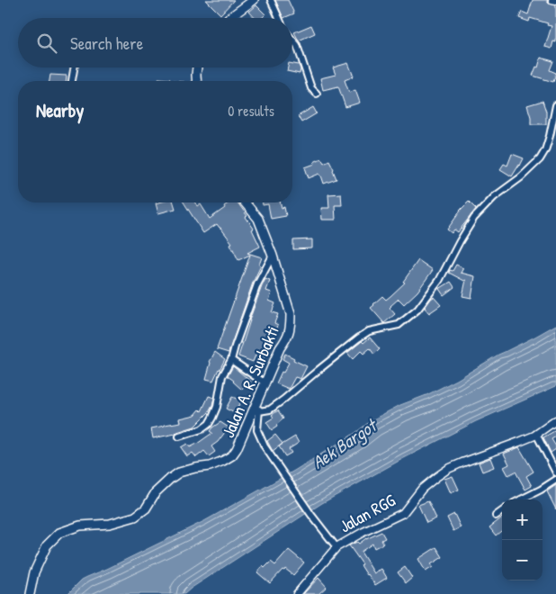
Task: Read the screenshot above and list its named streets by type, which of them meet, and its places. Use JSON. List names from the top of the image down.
{
  "streets": {
    "main road": ["Jalan A. R. Surbakti"],
    "street": ["Jalan RGG"]
  },
  "water": ["Aek Bargot"],
  "page": {
    "search": "Search here",
    "heading": ["Nearby", "0 results"],
    "map_buttons": ["+", "−"]
  }
}
